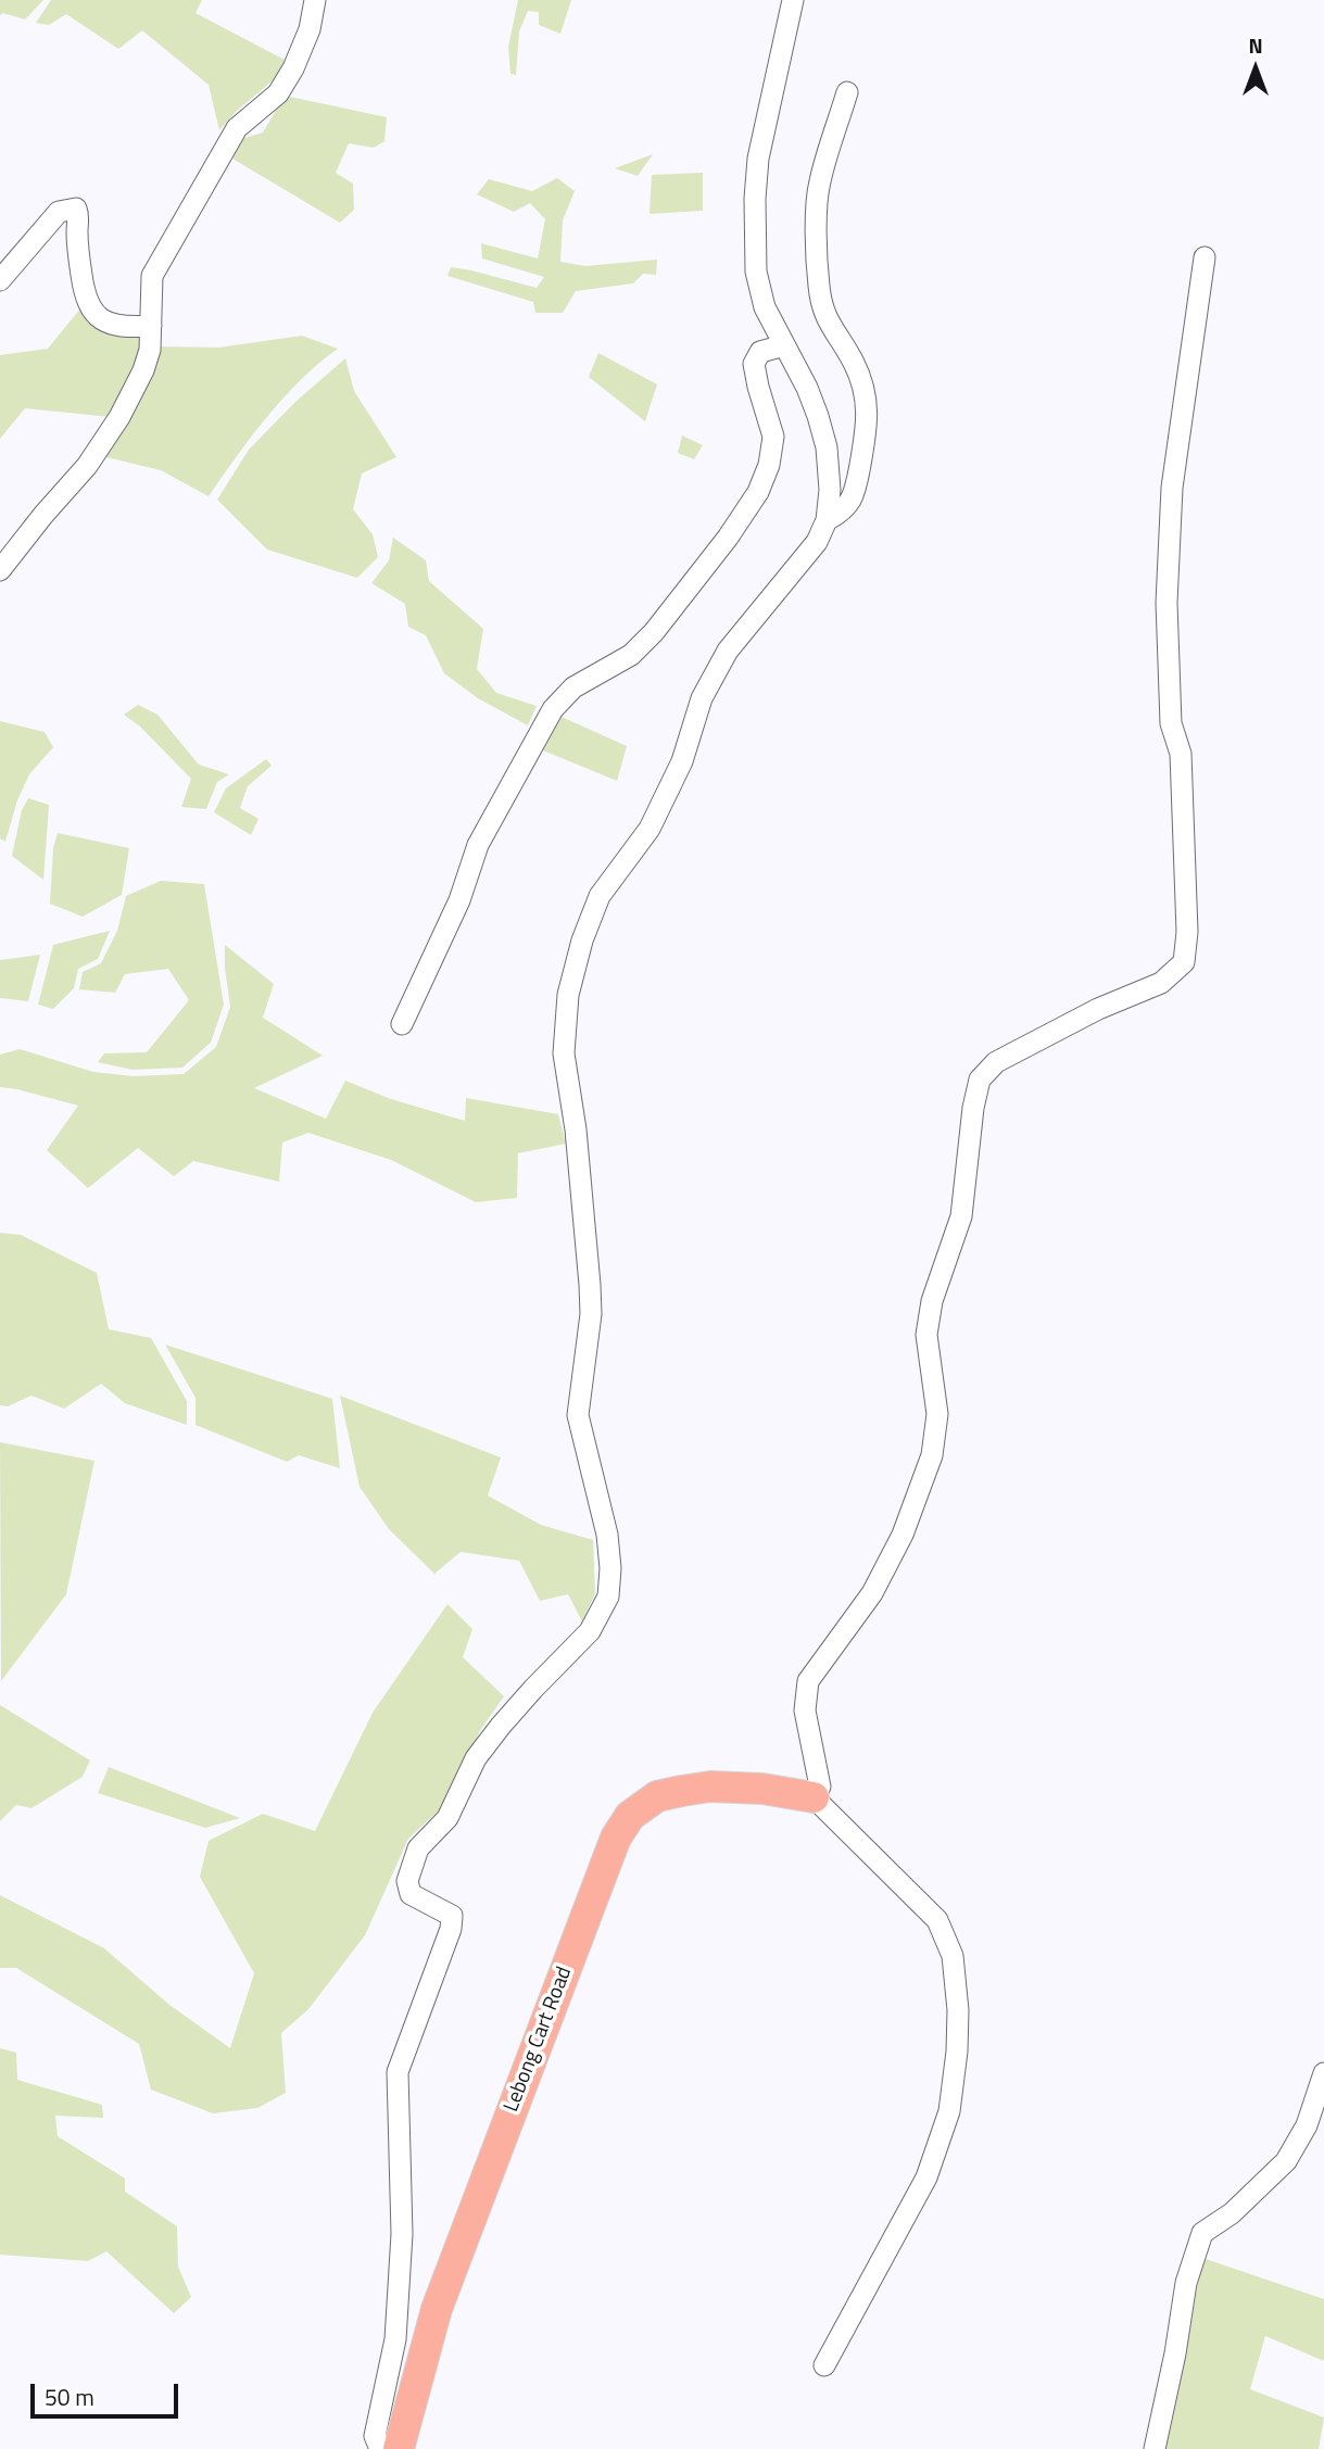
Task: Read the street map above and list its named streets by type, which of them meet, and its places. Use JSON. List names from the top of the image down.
{
  "streets": {
    "highway": ["Lebong Cart Road"]
  },
  "scale_bar": "50 m",
  "north": "top"
}
